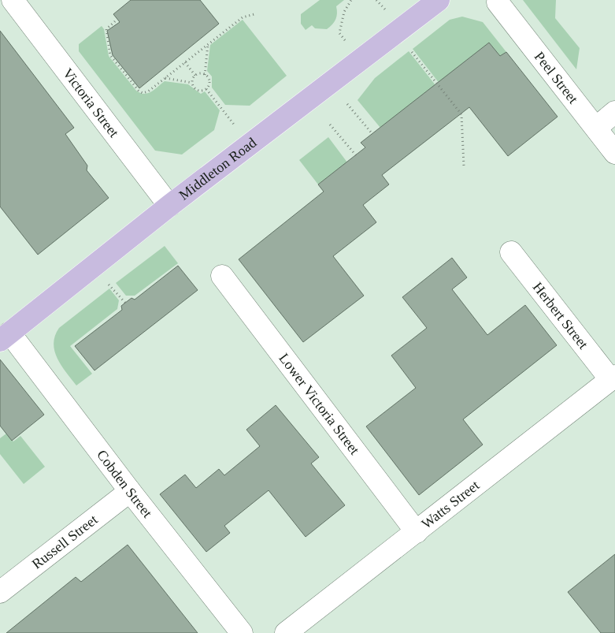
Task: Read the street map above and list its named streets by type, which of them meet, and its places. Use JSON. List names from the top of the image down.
{
  "streets": {
    "main road": ["Middleton Road"],
    "street": [
      "Peel Street",
      "Victoria Street",
      "Herbert Street",
      "Lower Victoria Street",
      "Cobden Street",
      "Watts Street",
      "Russell Street"
    ]
  },
  "crossings": [
    ["Victoria Street", "Middleton Road"],
    ["Middleton Road", "Cobden Street"],
    ["Herbert Street", "Watts Street"],
    ["Lower Victoria Street", "Watts Street"],
    ["Cobden Street", "Russell Street"]
  ]
}
